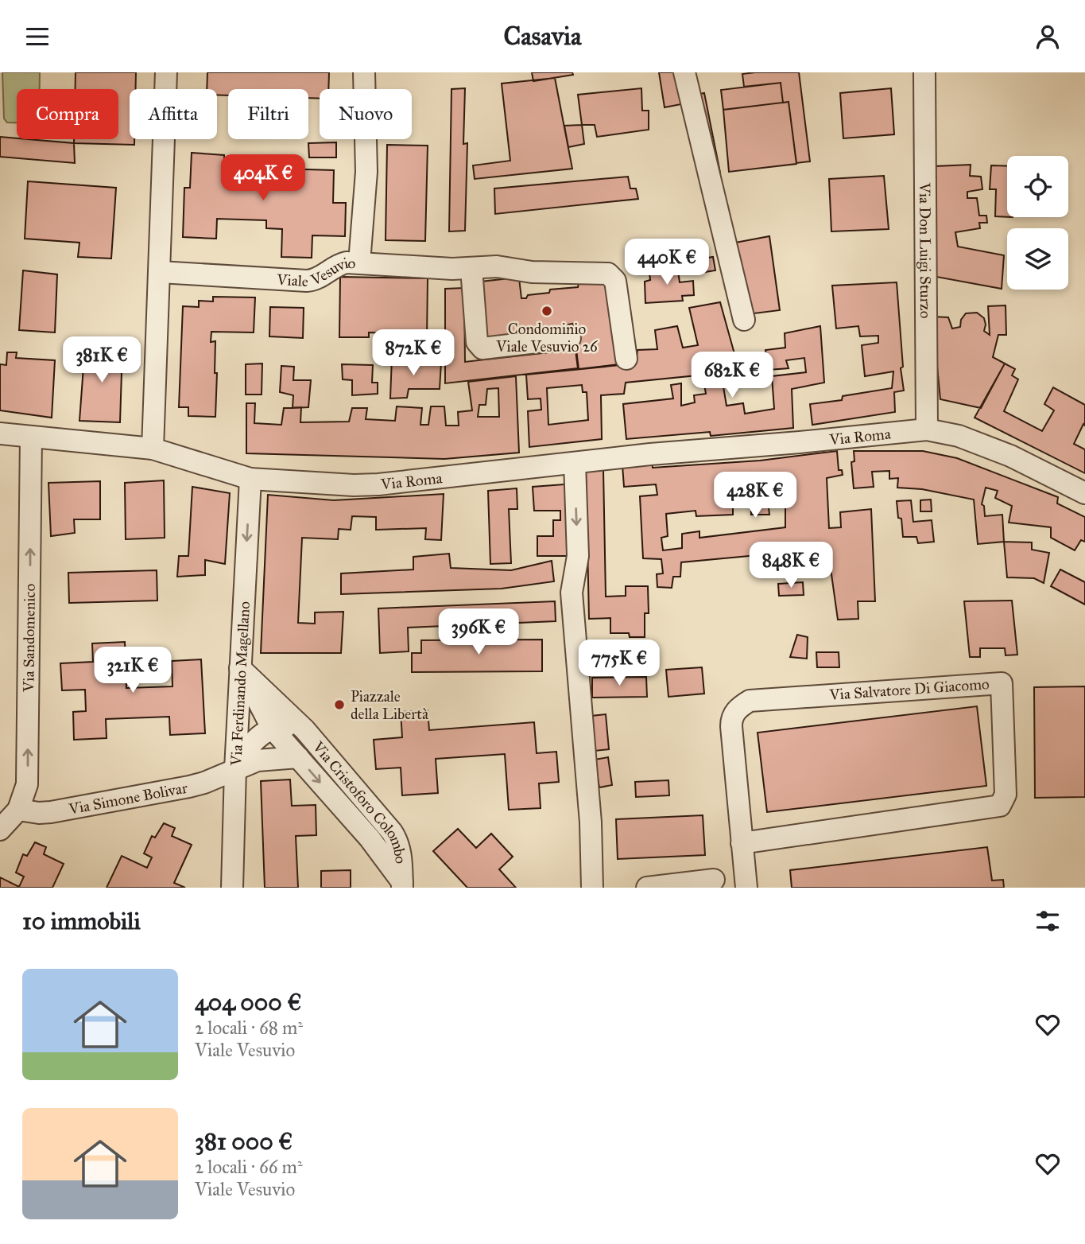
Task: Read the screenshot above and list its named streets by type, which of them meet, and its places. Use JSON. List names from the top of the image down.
{
  "streets": {
    "street": [
      "Via Don Luigi Sturzo",
      "Viale Vesuvio",
      "Via Roma",
      "Via Sandomenico",
      "Via Ferdinando Magellano",
      "Via Salvatore Di Giacomo",
      "Via Simone Bolivar",
      "Via Cristoforo Colombo"
    ]
  },
  "crossings": [
    ["Via Don Luigi Sturzo", "Via Roma"],
    ["Via Roma", "Via Sandomenico"],
    ["Via Roma", "Via Ferdinando Magellano"],
    ["Via Sandomenico", "Via Simone Bolivar"],
    ["Via Ferdinando Magellano", "Via Simone Bolivar"],
    ["Via Ferdinando Magellano", "Via Cristoforo Colombo"],
    ["Via Simone Bolivar", "Via Cristoforo Colombo"]
  ],
  "one_way": ["Via Sandomenico", "Via Ferdinando Magellano"],
  "places": ["Condominio Viale Vesuvio 26", "Piazzale della Libertà"],
  "page": {
    "header": "Casavia",
    "chip": [
      "Compra",
      "Affitta",
      "Filtri",
      "Nuovo"
    ],
    "price": [
      "404K €",
      "440K €",
      "872K €",
      "381K €",
      "682K €",
      "428K €",
      "848K €",
      "396K €",
      "775K €",
      "321K €"
    ],
    "heading": "10 immobili",
    "list": [
      {
        "name": "404 000 €",
        "note": "2 locali · 68 m² · Viale Vesuvio"
      },
      {
        "name": "381 000 €",
        "note": "2 locali · 66 m² · Viale Vesuvio"
      }
    ]
  }
}
